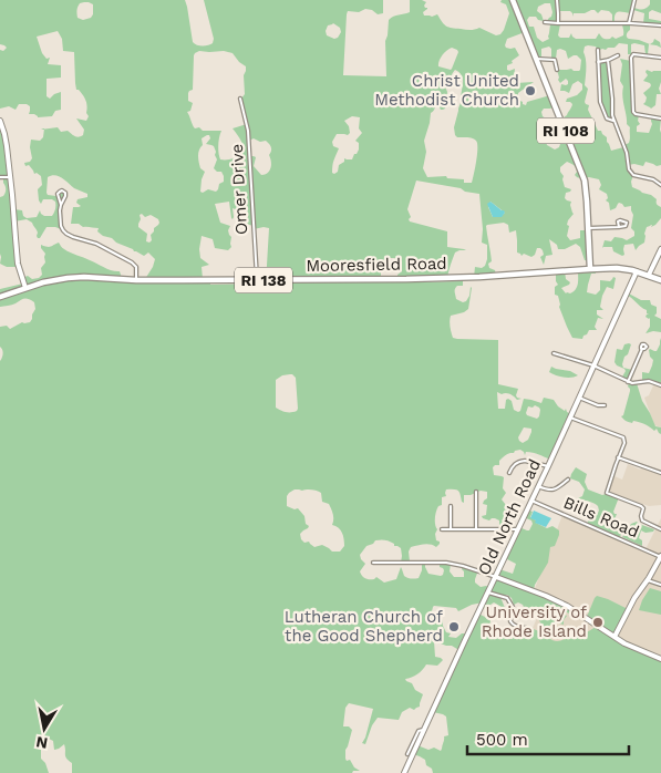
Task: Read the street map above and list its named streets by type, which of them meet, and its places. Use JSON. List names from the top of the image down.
{
  "streets": {
    "main road": ["RI 108", "Mooresfield Road", "RI 138"],
    "street": ["Omer Drive", "Old North Road", "Bills Road"]
  },
  "crossings": [
    ["RI 108", "Mooresfield Road"],
    ["RI 108", "RI 138"],
    ["Omer Drive", "Mooresfield Road"],
    ["Mooresfield Road", "RI 138"],
    ["RI 138", "Old North Road"],
    ["Old North Road", "Bills Road"]
  ],
  "places": ["Christ United Methodist Church", "University of Rhode Island", "Lutheran Church of the Good Shepherd"],
  "scale_bar": "500 m",
  "north": "bottom"
}
